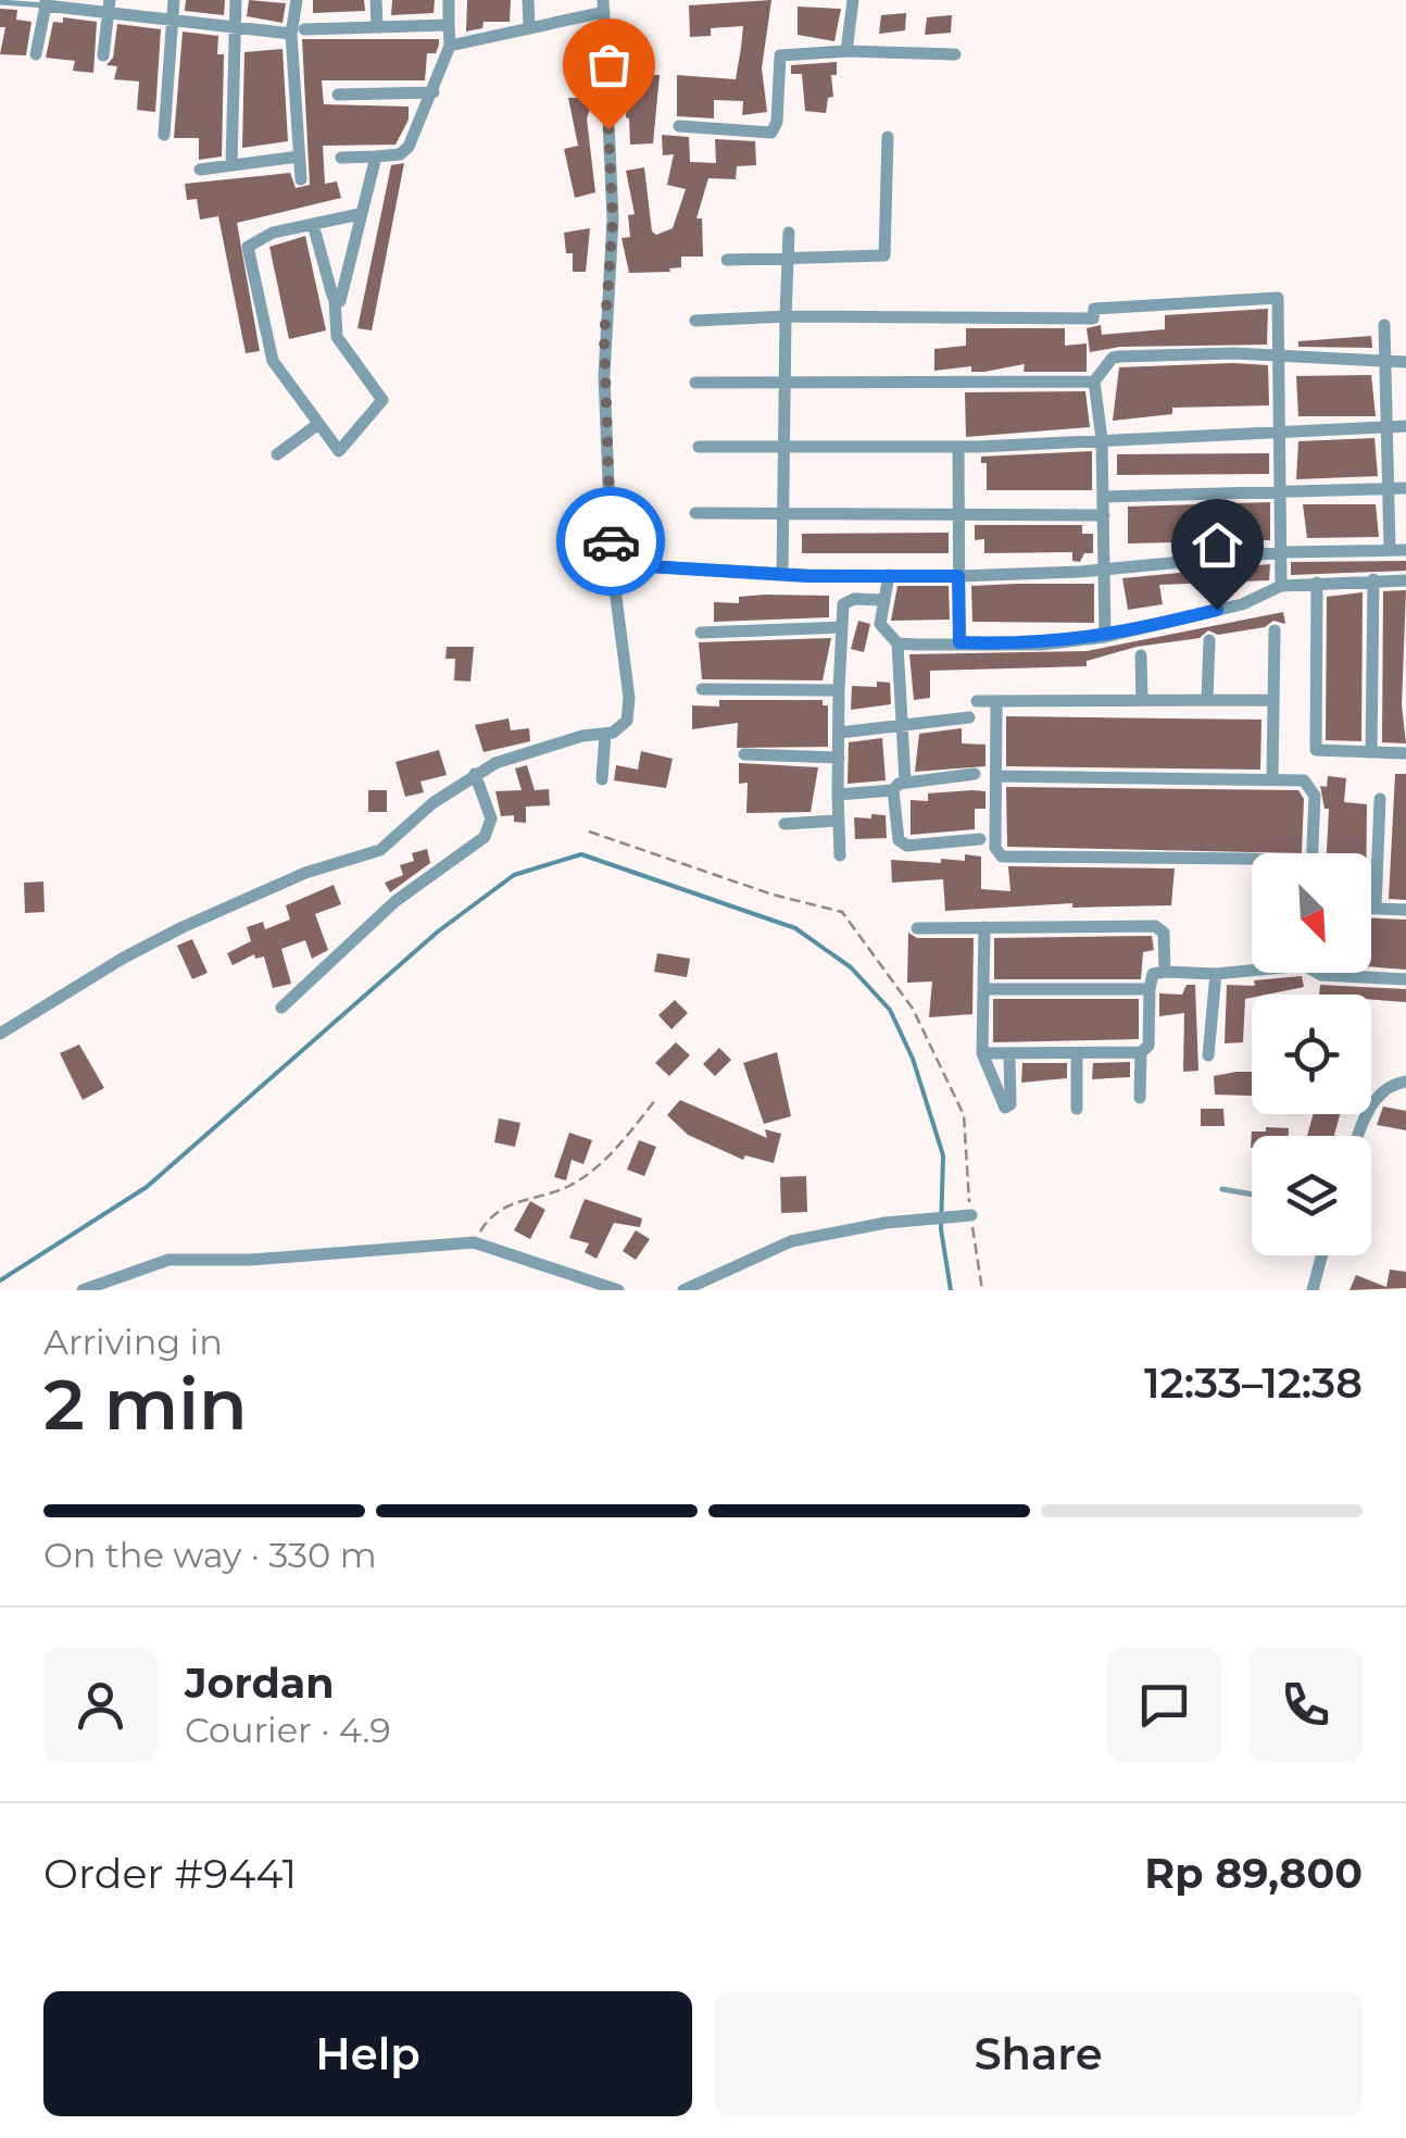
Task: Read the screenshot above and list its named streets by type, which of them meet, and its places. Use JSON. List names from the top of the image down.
{
  "north": "bottom right",
  "page": {
    "heading": ["2 min", "Arriving in", "12:33–12:38"],
    "panel": [
      "Jordan",
      "Courier · 4.9",
      "Order #9441",
      "Rp 89,800"
    ],
    "bar": "On the way · 330 m",
    "buttons": ["Help", "Share"]
  }
}
